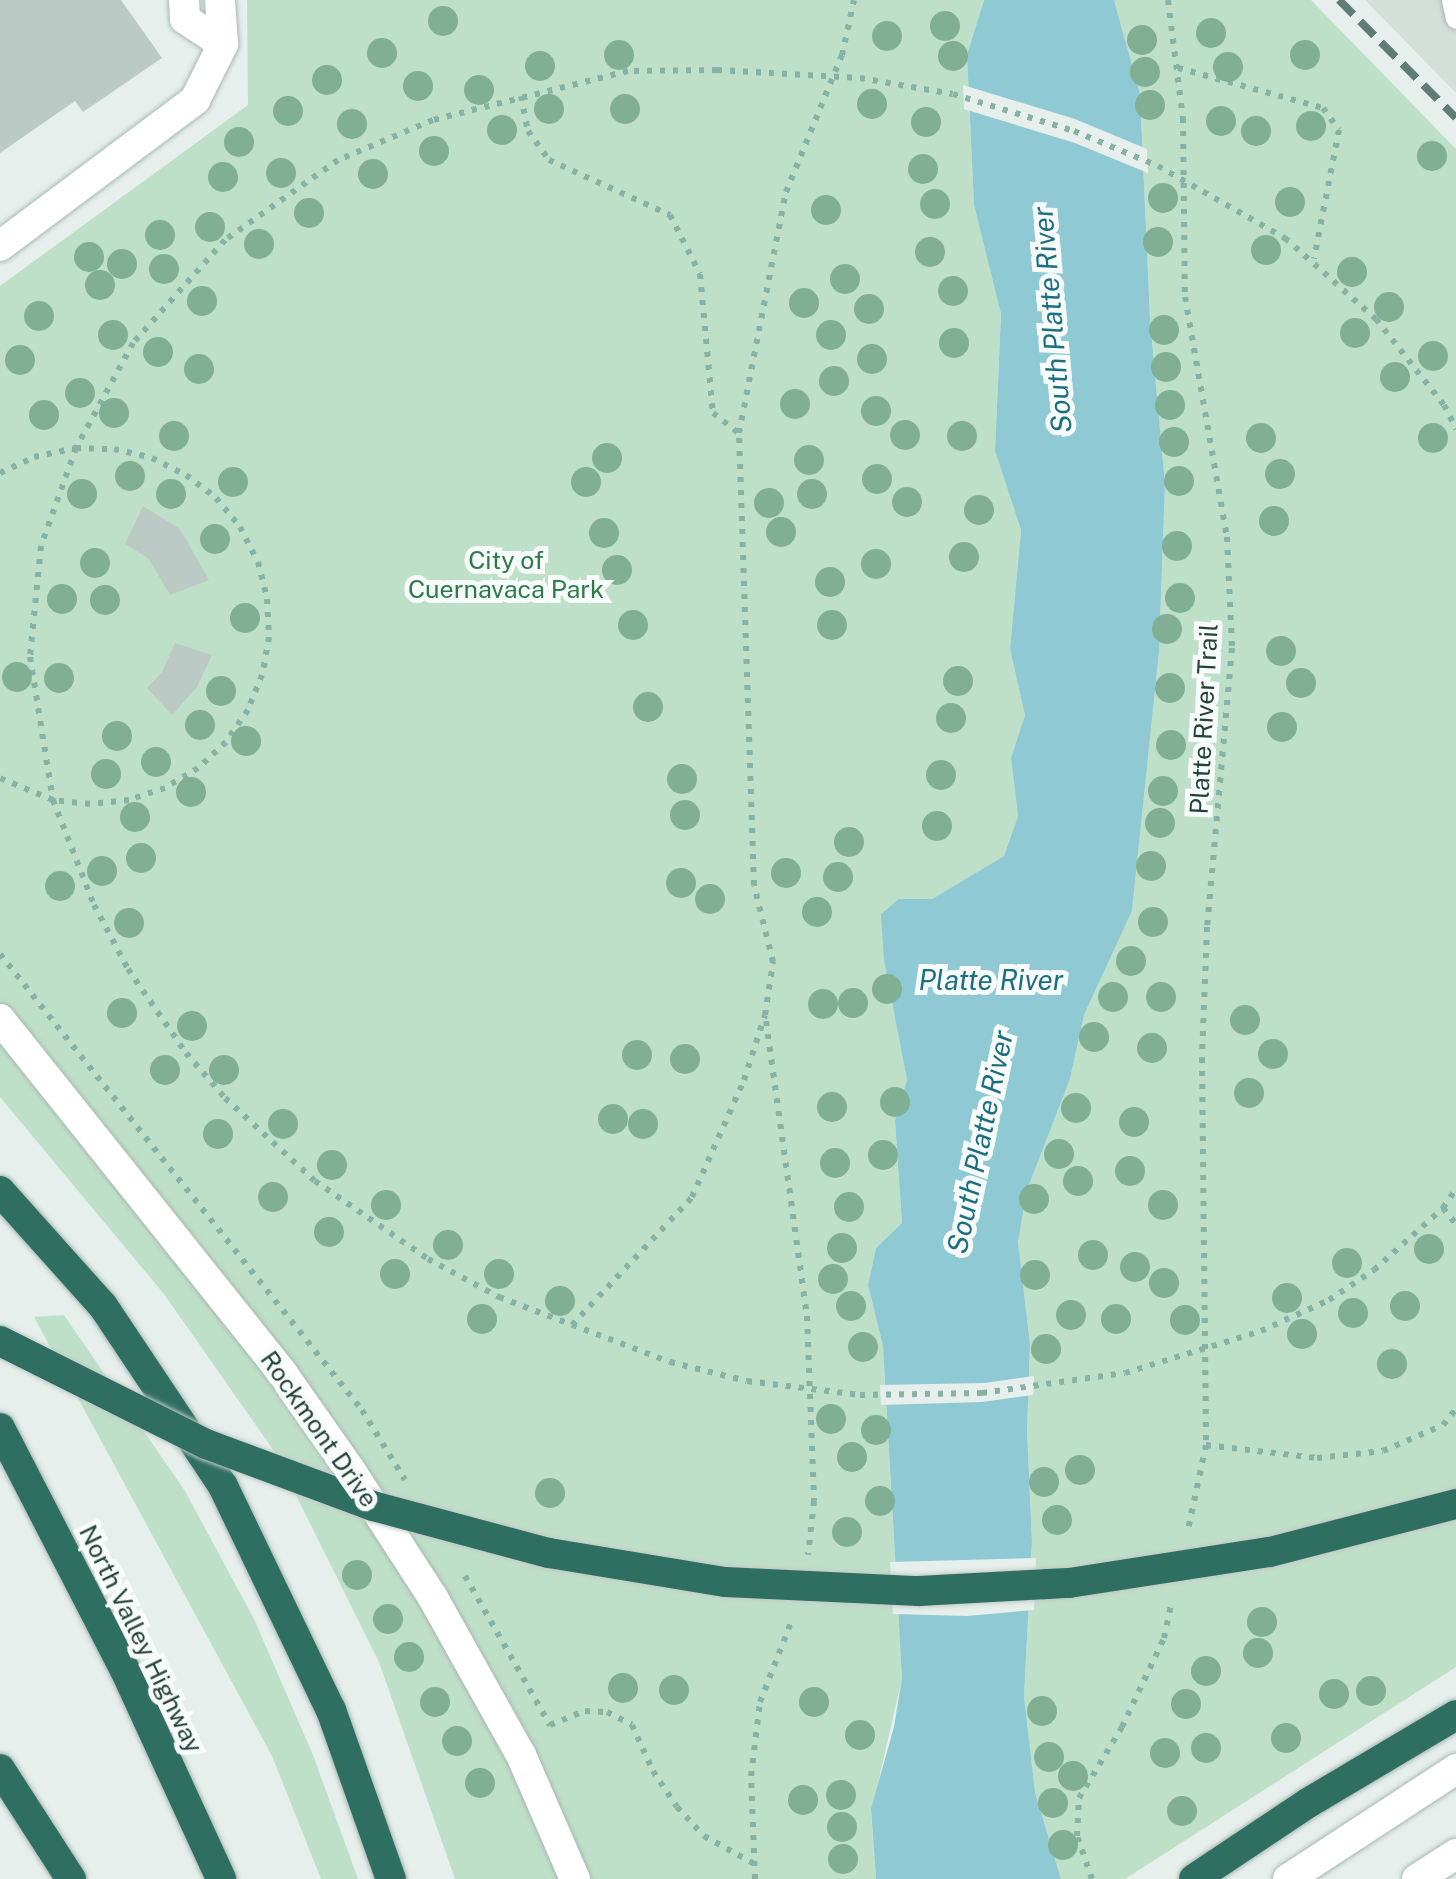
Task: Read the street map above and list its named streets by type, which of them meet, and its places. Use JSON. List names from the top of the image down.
{
  "streets": {
    "highway": ["North Valley Highway"],
    "street": ["Rockmont Drive"],
    "path": ["Platte River Trail"]
  },
  "water": ["South Platte River", "Platte River"],
  "parks": ["City of Cuernavaca Park"]
}
